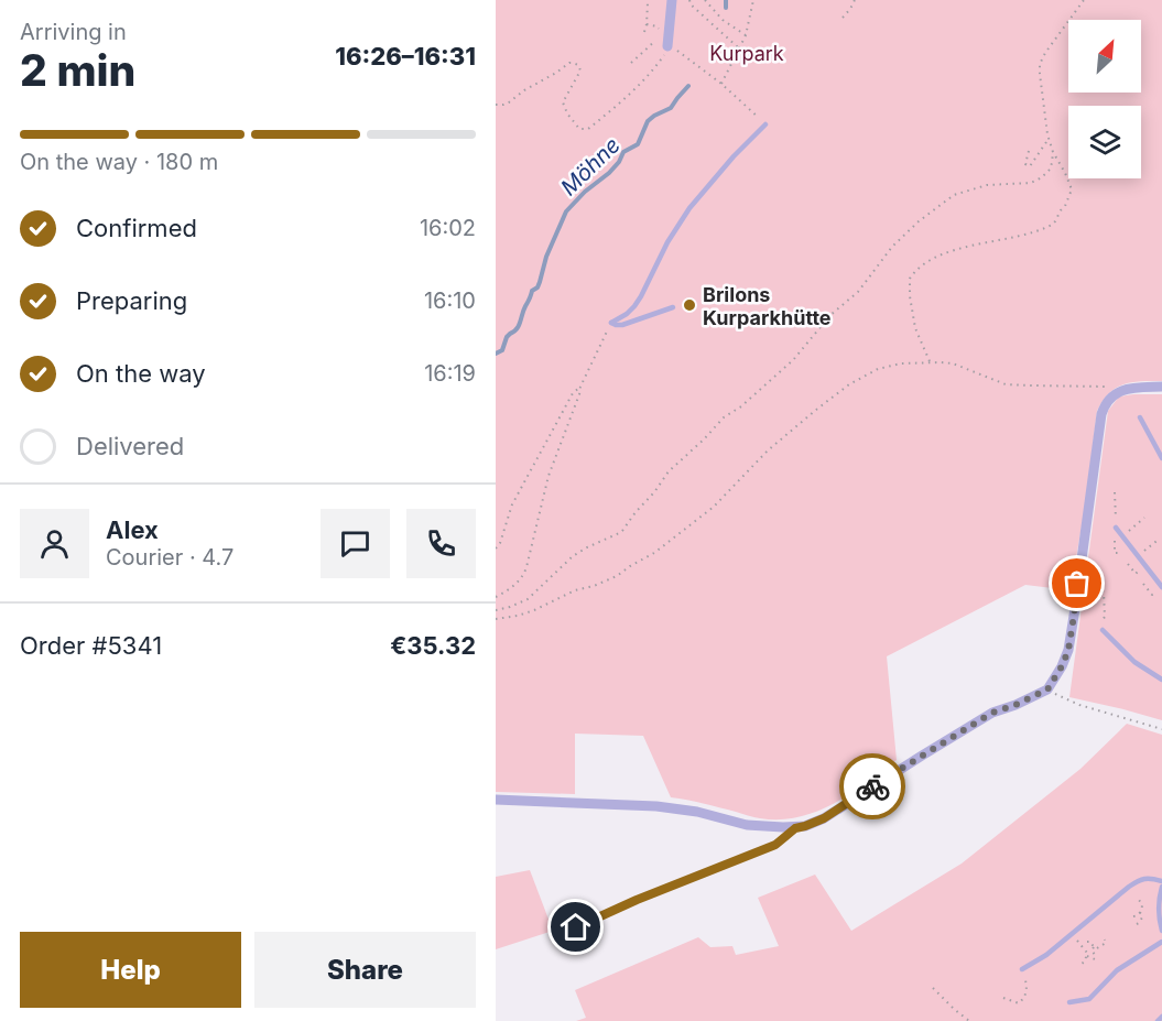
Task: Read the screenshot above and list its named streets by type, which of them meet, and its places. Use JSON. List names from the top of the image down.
{
  "water": ["Möhne"],
  "parks": ["Kurpark"],
  "places": ["Brilons Kurparkhütte"],
  "north": "top right",
  "page": {
    "heading": ["2 min", "Arriving in", "16:26–16:31"],
    "panel": [
      "Alex",
      "Courier · 4.7",
      "Order #5341",
      "€35.32"
    ],
    "bar": "On the way · 180 m",
    "list": [
      ["Confirmed", "16:02"],
      ["Preparing", "16:10"],
      ["On the way", "16:19"],
      "Delivered"
    ],
    "buttons": ["Help", "Share"]
  }
}
